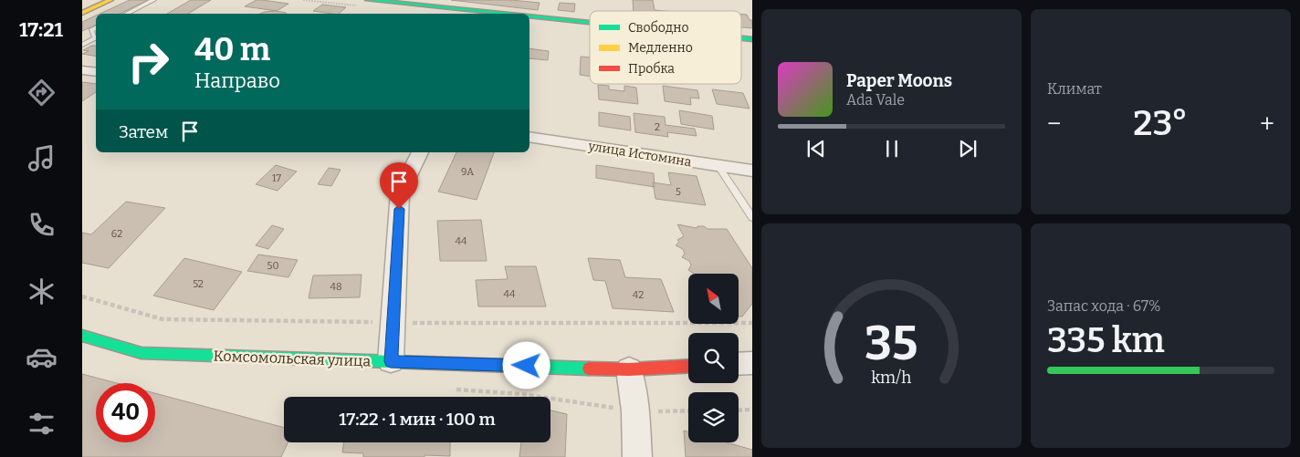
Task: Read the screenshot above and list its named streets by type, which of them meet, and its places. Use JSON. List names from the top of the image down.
{
  "streets": {
    "main road": ["Комсомольская улица"],
    "street": ["улица Истомина"]
  },
  "house_numbers": [
    "2",
    "9А",
    "17",
    "5",
    "62",
    "44",
    "50",
    "52",
    "48",
    "44",
    "42"
  ],
  "legend": ["Свободно", "Медленно", "Пробка"],
  "north": "top left",
  "page": {
    "tabs": "17:21",
    "tile": [
      "Климат",
      ["Запас хода · 67%", "335 km"]
    ],
    "turn": ["40 m", "Направо"],
    "song": ["Paper Moons", "Ada Vale"],
    "heat": ["−", "23°", "+"],
    "then": "Затем",
    "limit": "40",
    "trip": "17:22 · 1 мин · 100 m",
    "gauge": ["35", "km/h"]
  }
}
